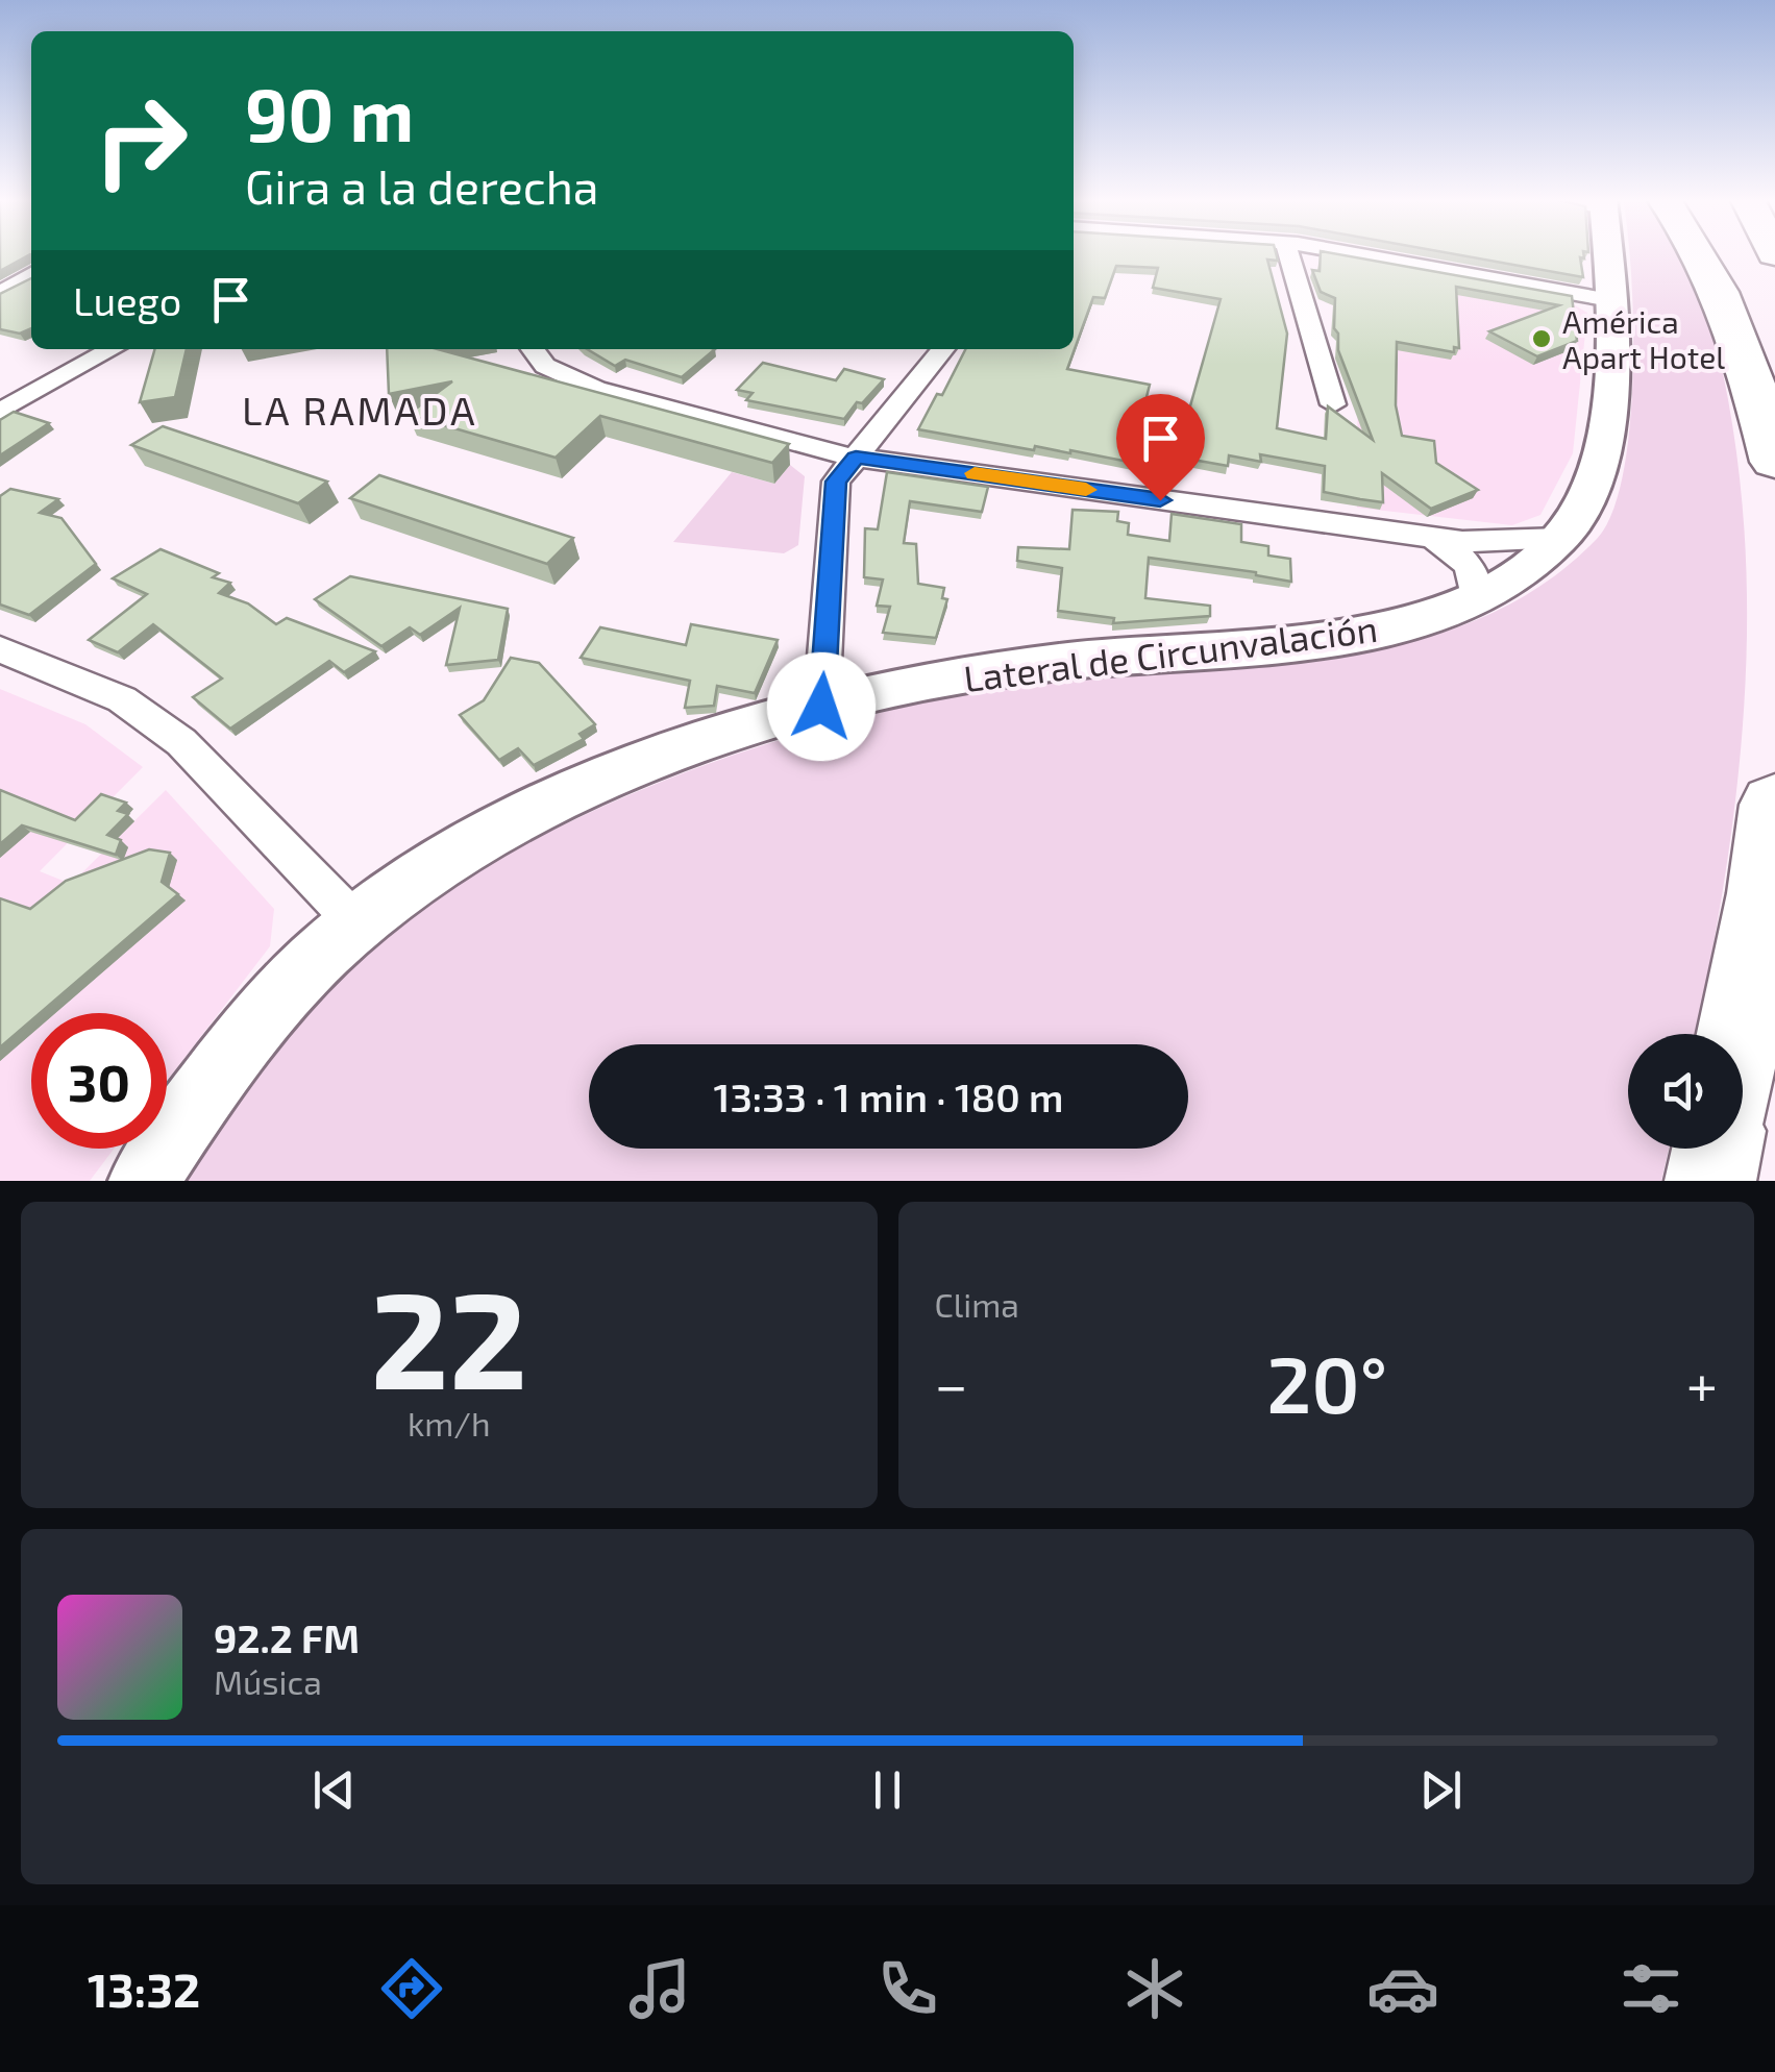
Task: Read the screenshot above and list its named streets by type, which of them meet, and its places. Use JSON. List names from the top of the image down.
{
  "streets": {
    "street": ["Lateral de Circunvalación"]
  },
  "districts": ["LA RAMADA"],
  "places": ["América Apart Hotel"],
  "page": {
    "turn": ["90 m", "Gira a la derecha"],
    "then": "Luego",
    "limit": "30",
    "trip": "13:33 · 1 min · 180 m",
    "tile": [
      ["22", "km/h"],
      "Clima"
    ],
    "heat": ["−", "20°", "+"],
    "song": ["92.2 FM", "Música"],
    "tabs": "13:32"
  }
}
